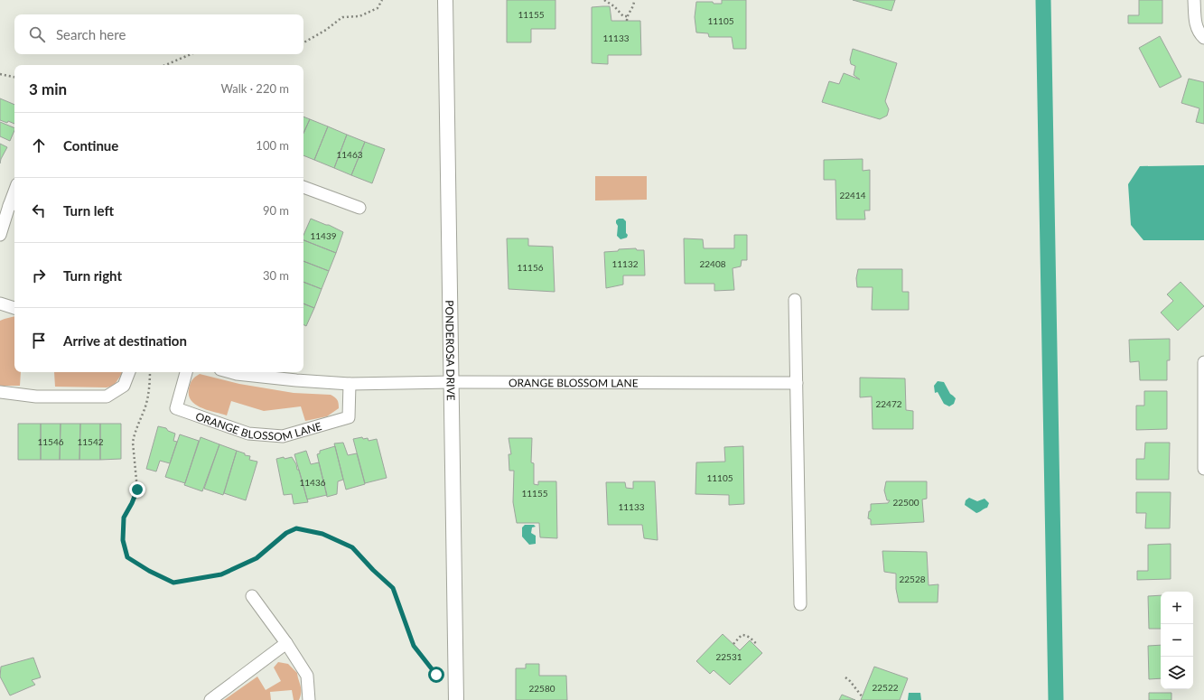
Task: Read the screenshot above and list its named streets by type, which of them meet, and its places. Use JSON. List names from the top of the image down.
{
  "streets": {
    "street": ["PONDEROSA DRIVE", "ORANGE BLOSSOM LANE"]
  },
  "crossings": [
    ["PONDEROSA DRIVE", "ORANGE BLOSSOM LANE"]
  ],
  "house_numbers": [
    "11155",
    "11105",
    "11133",
    "11463",
    "22414",
    "11439",
    "11132",
    "22408",
    "11156",
    "22472",
    "11546",
    "11542",
    "11105",
    "11436",
    "11155",
    "22500",
    "11133",
    "22528",
    "22531",
    "22522",
    "22580"
  ],
  "page": {
    "search": "Search here",
    "heading": ["3 min", "Walk · 220 m"],
    "list": [
      ["Continue", "100 m"],
      ["Turn left", "90 m"],
      ["Turn right", "30 m"],
      "Arrive at destination"
    ],
    "map_buttons": ["+", "−"]
  }
}
